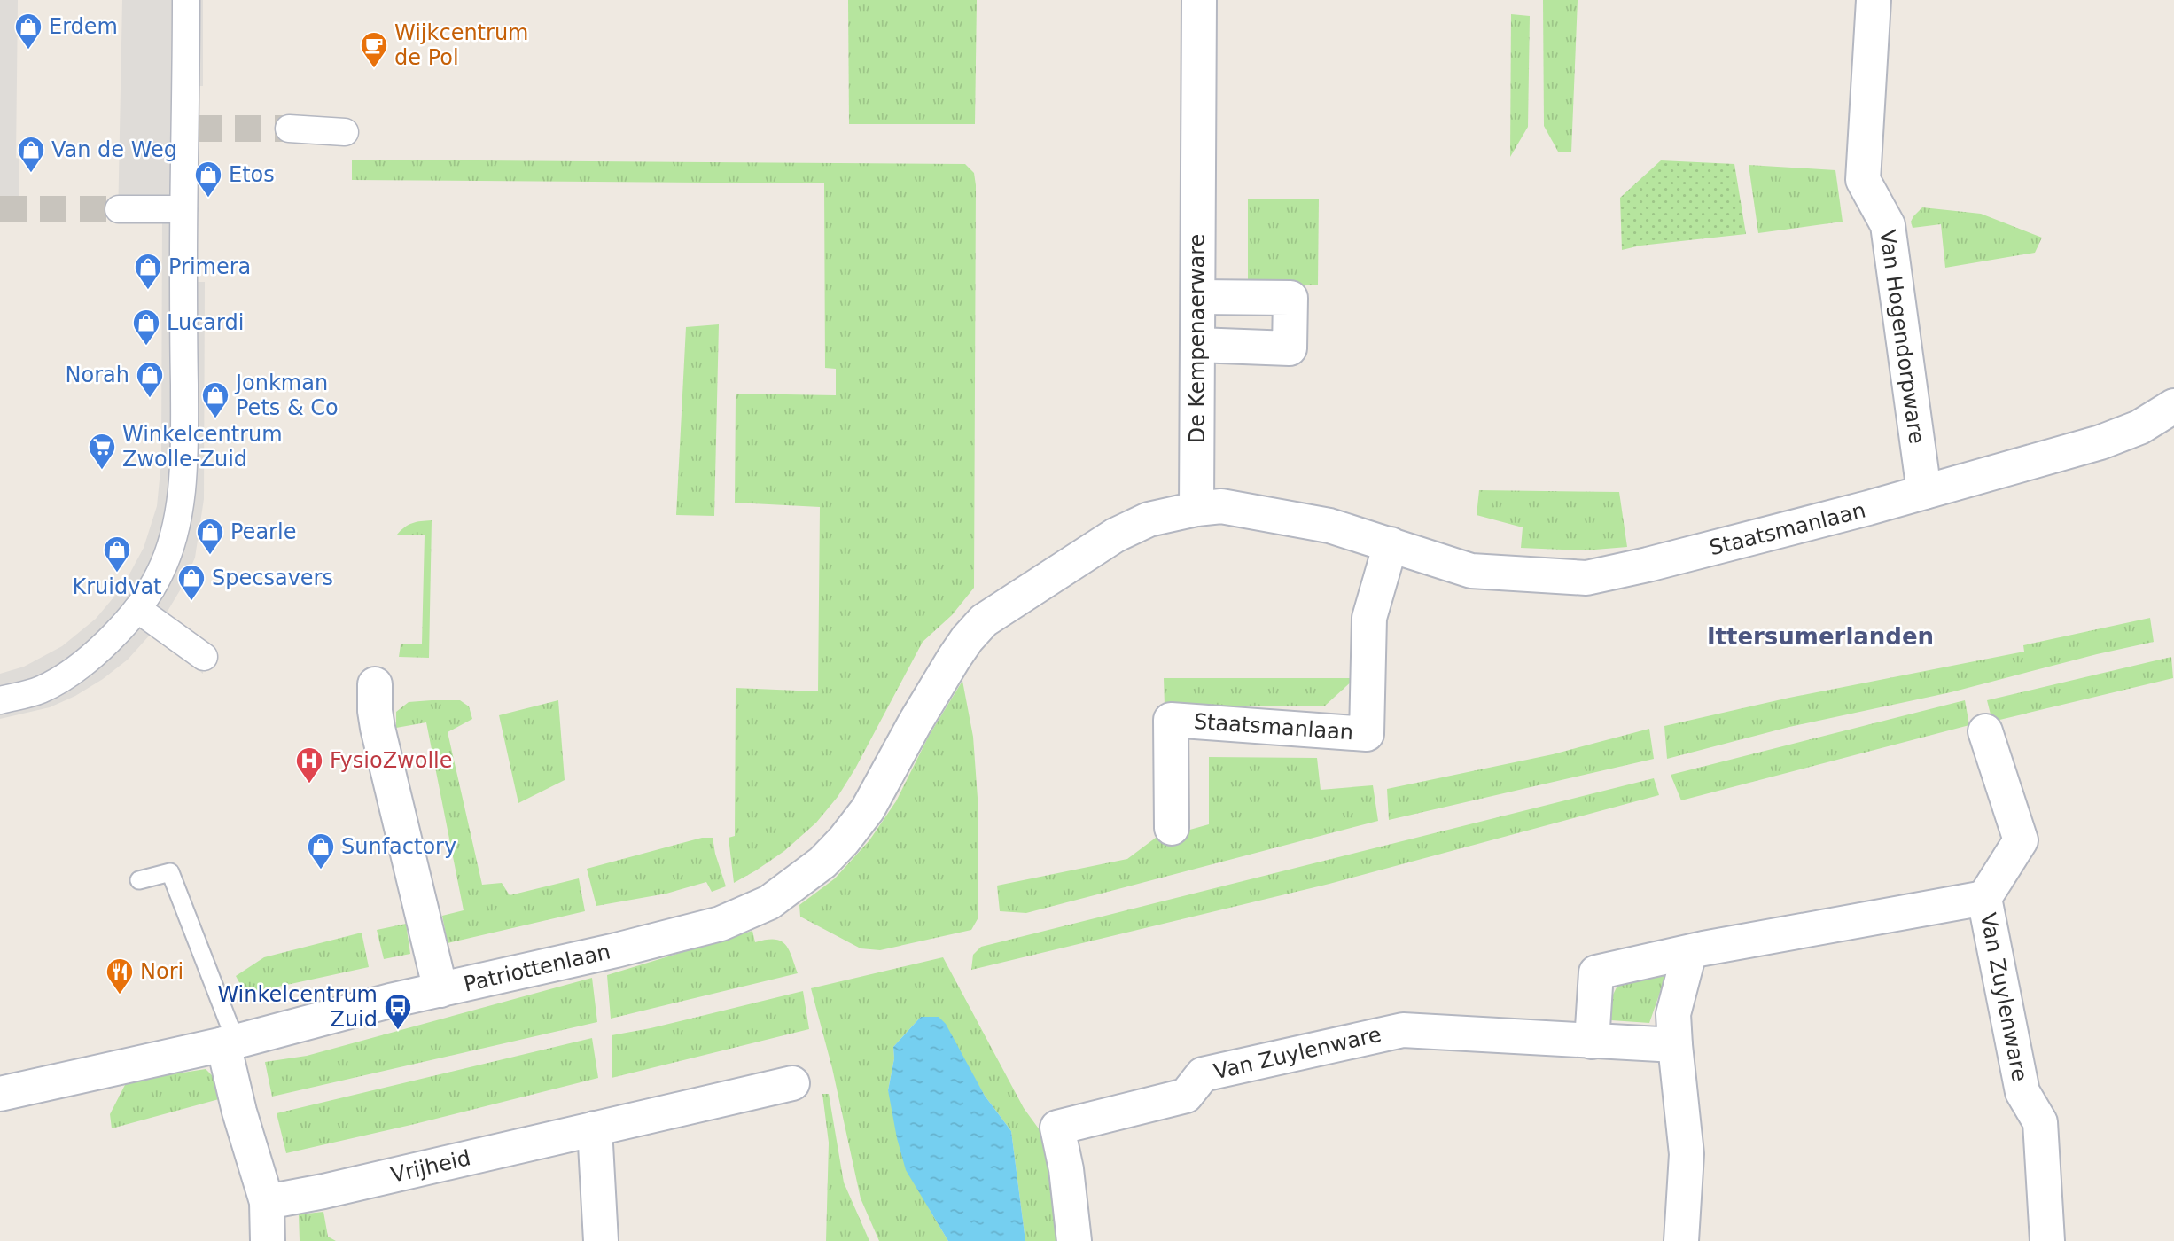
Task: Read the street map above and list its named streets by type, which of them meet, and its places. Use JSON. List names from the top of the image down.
{
  "streets": {
    "street": [
      "Van Hogendorpware",
      "De Kempenaerware",
      "Staatsmanlaan",
      "Patriottenlaan",
      "Van Zuylenware",
      "Vrijheid"
    ]
  },
  "crossings": [
    ["Van Hogendorpware", "Staatsmanlaan"],
    ["De Kempenaerware", "Staatsmanlaan"],
    ["Staatsmanlaan", "Patriottenlaan"]
  ],
  "districts": ["Ittersumerlanden"],
  "places": {
    "shop": [
      "Erdem",
      "Van de Weg",
      "Etos",
      "Primera",
      "Lucardi",
      "Norah",
      "Jonkman Pets & Co",
      "Pearle",
      "Kruidvat",
      "Specsavers",
      "Sunfactory"
    ],
    "cafe": ["Wijkcentrum de Pol"],
    "supermarket": ["Winkelcentrum Zwolle-Zuid"],
    "hospital": ["FysioZwolle"],
    "restaurant": ["Nori"],
    "bus stop": ["Winkelcentrum Zuid"]
  }
}
